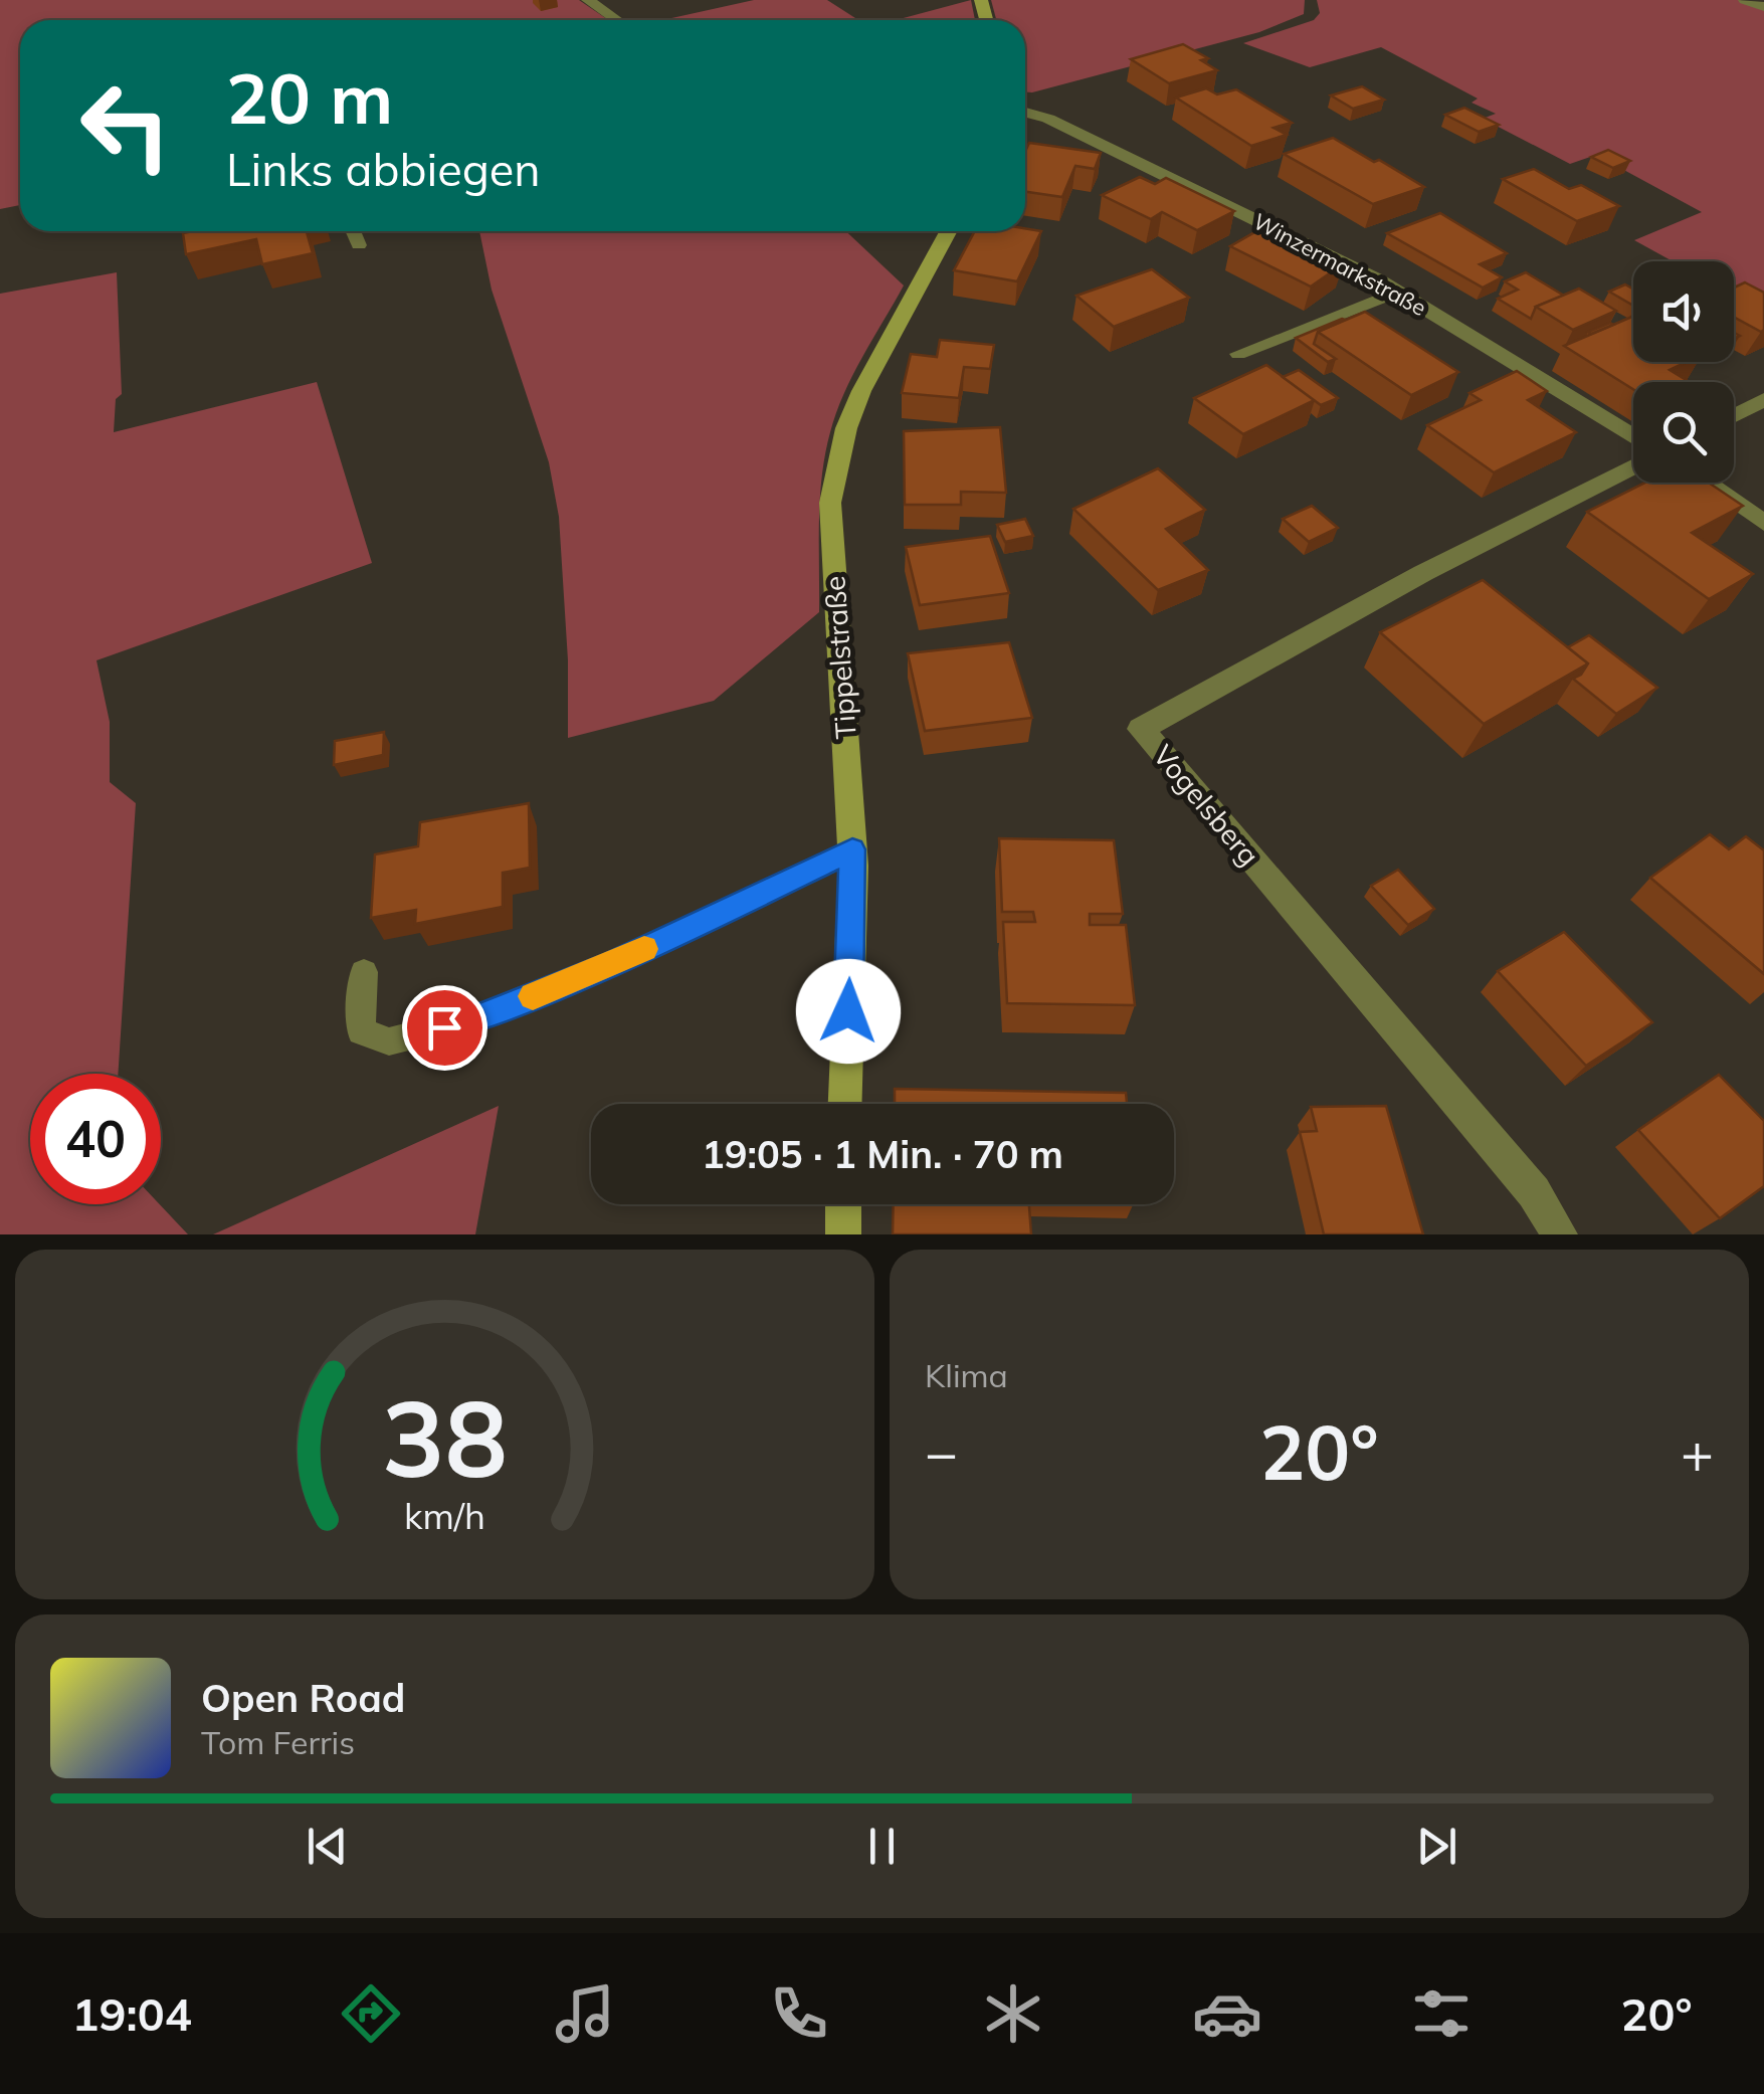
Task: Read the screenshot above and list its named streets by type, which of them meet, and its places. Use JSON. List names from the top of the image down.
{
  "streets": {
    "street": ["Winzermarkstraße", "Tippelstraße", "Vogelsberg"]
  },
  "page": {
    "turn": ["20 m", "Links abbiegen"],
    "limit": "40",
    "trip": "19:05 · 1 Min. · 70 m",
    "tile": "Klima",
    "heat": ["−", "20°", "+"],
    "song": ["Open Road", "Tom Ferris"],
    "tabs": ["19:04", "20°"],
    "gauge": ["38", "km/h"]
  }
}
